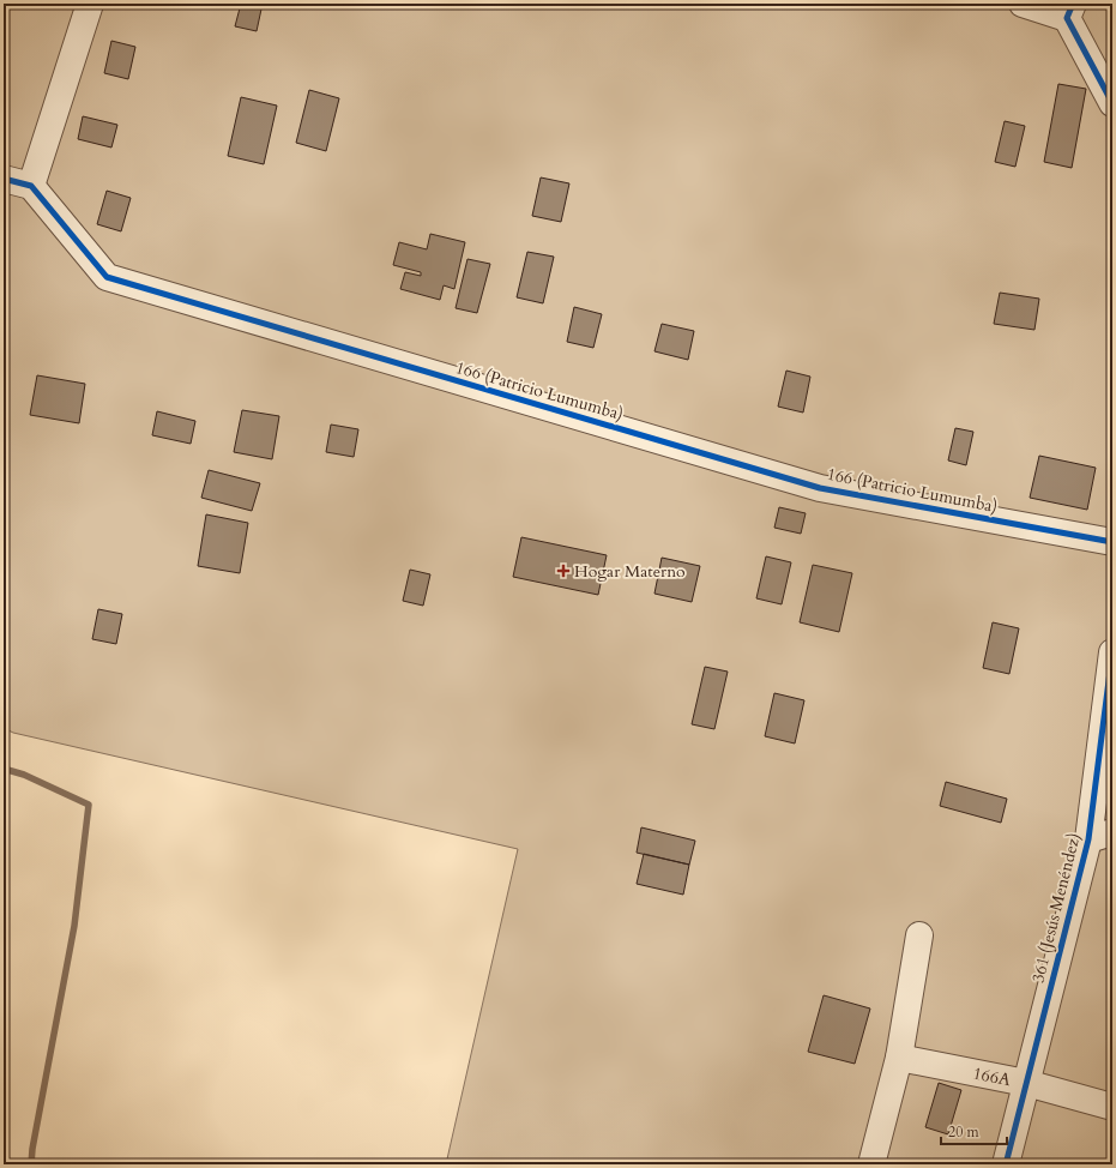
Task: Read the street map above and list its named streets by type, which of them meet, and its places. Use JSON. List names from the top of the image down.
{
  "streets": {
    "street": ["166 (Patricio Lumumba)", "361 (Jesús Menéndez)", "166A"]
  },
  "crossings": [
    ["361 (Jesús Menéndez)", "166A"]
  ],
  "places": {
    "health": ["Hogar Materno"]
  },
  "scale_bar": "20 m"
}
